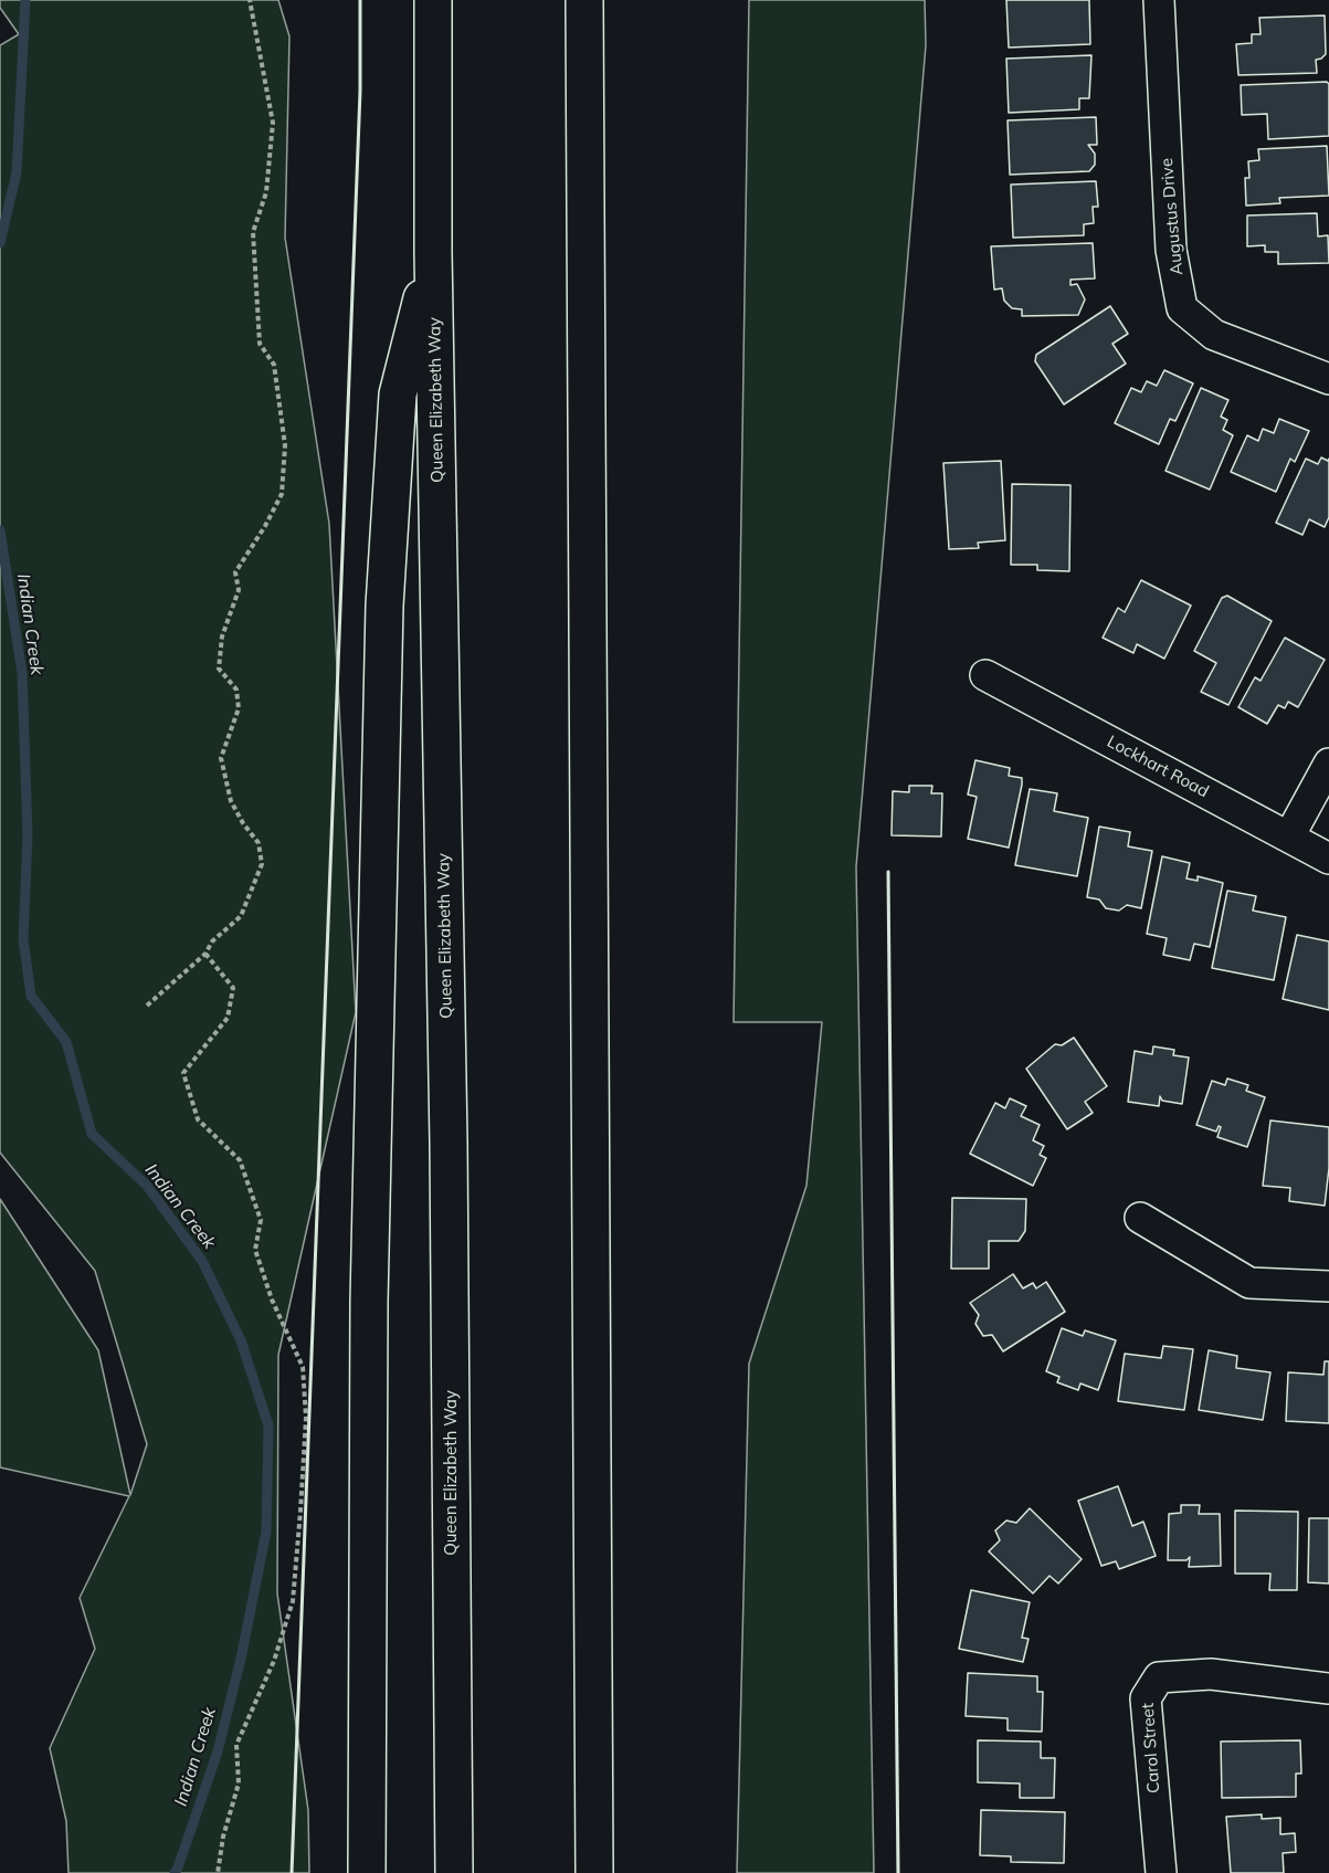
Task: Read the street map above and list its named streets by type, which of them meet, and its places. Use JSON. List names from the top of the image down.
{
  "streets": {
    "highway": ["Queen Elizabeth Way"],
    "street": ["Augustus Drive", "Lockhart Road", "Carol Street"]
  },
  "water": ["Indian Creek"]
}
